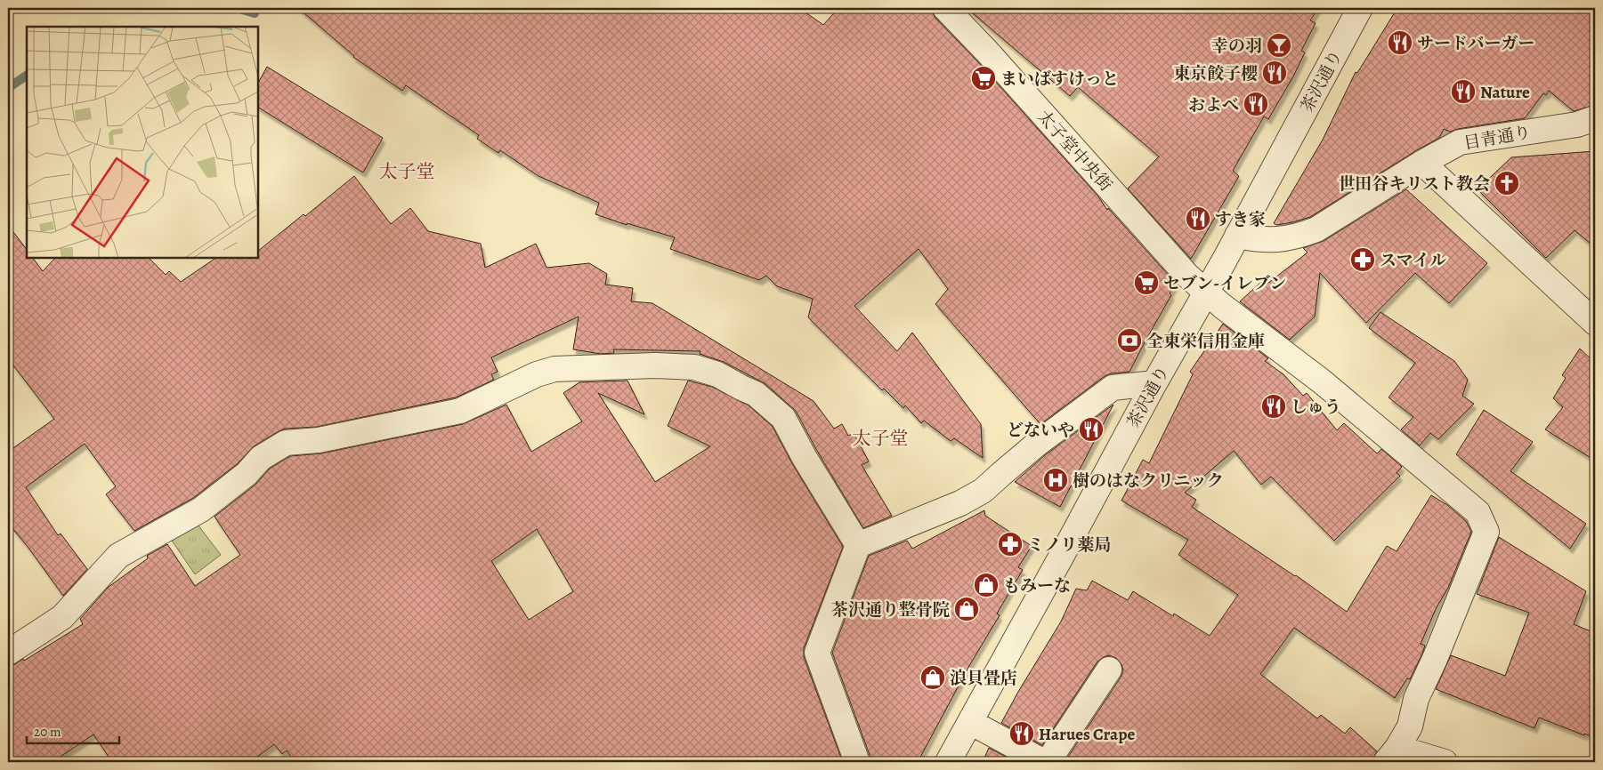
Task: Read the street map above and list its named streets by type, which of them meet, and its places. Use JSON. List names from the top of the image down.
{
  "streets": {
    "street": ["茶沢通り", "目青通り", "太子堂中央街"]
  },
  "crossings": [
    ["茶沢通り", "目青通り"],
    ["茶沢通り", "太子堂中央街"]
  ],
  "districts": ["太子堂", "太子堂"],
  "places": {
    "restaurant": [
      "サードバーガー",
      "東京餃子櫻",
      "Nature",
      "およべ",
      "すき家",
      "しゅう",
      "どないや",
      "Harues Crape"
    ],
    "bar": ["幸の羽"],
    "supermarket": ["まいばすけっと", "セブン-イレブン"],
    "church": ["世田谷キリスト教会"],
    "pharmacy": ["スマイル", "ミノリ薬局"],
    "bank": ["全東栄信用金庫"],
    "hospital": ["樹のはなクリニック"],
    "shop": ["もみーな", "茶沢通り整骨院", "浪貝畳店"]
  },
  "scale_bar": "20 m"
}
